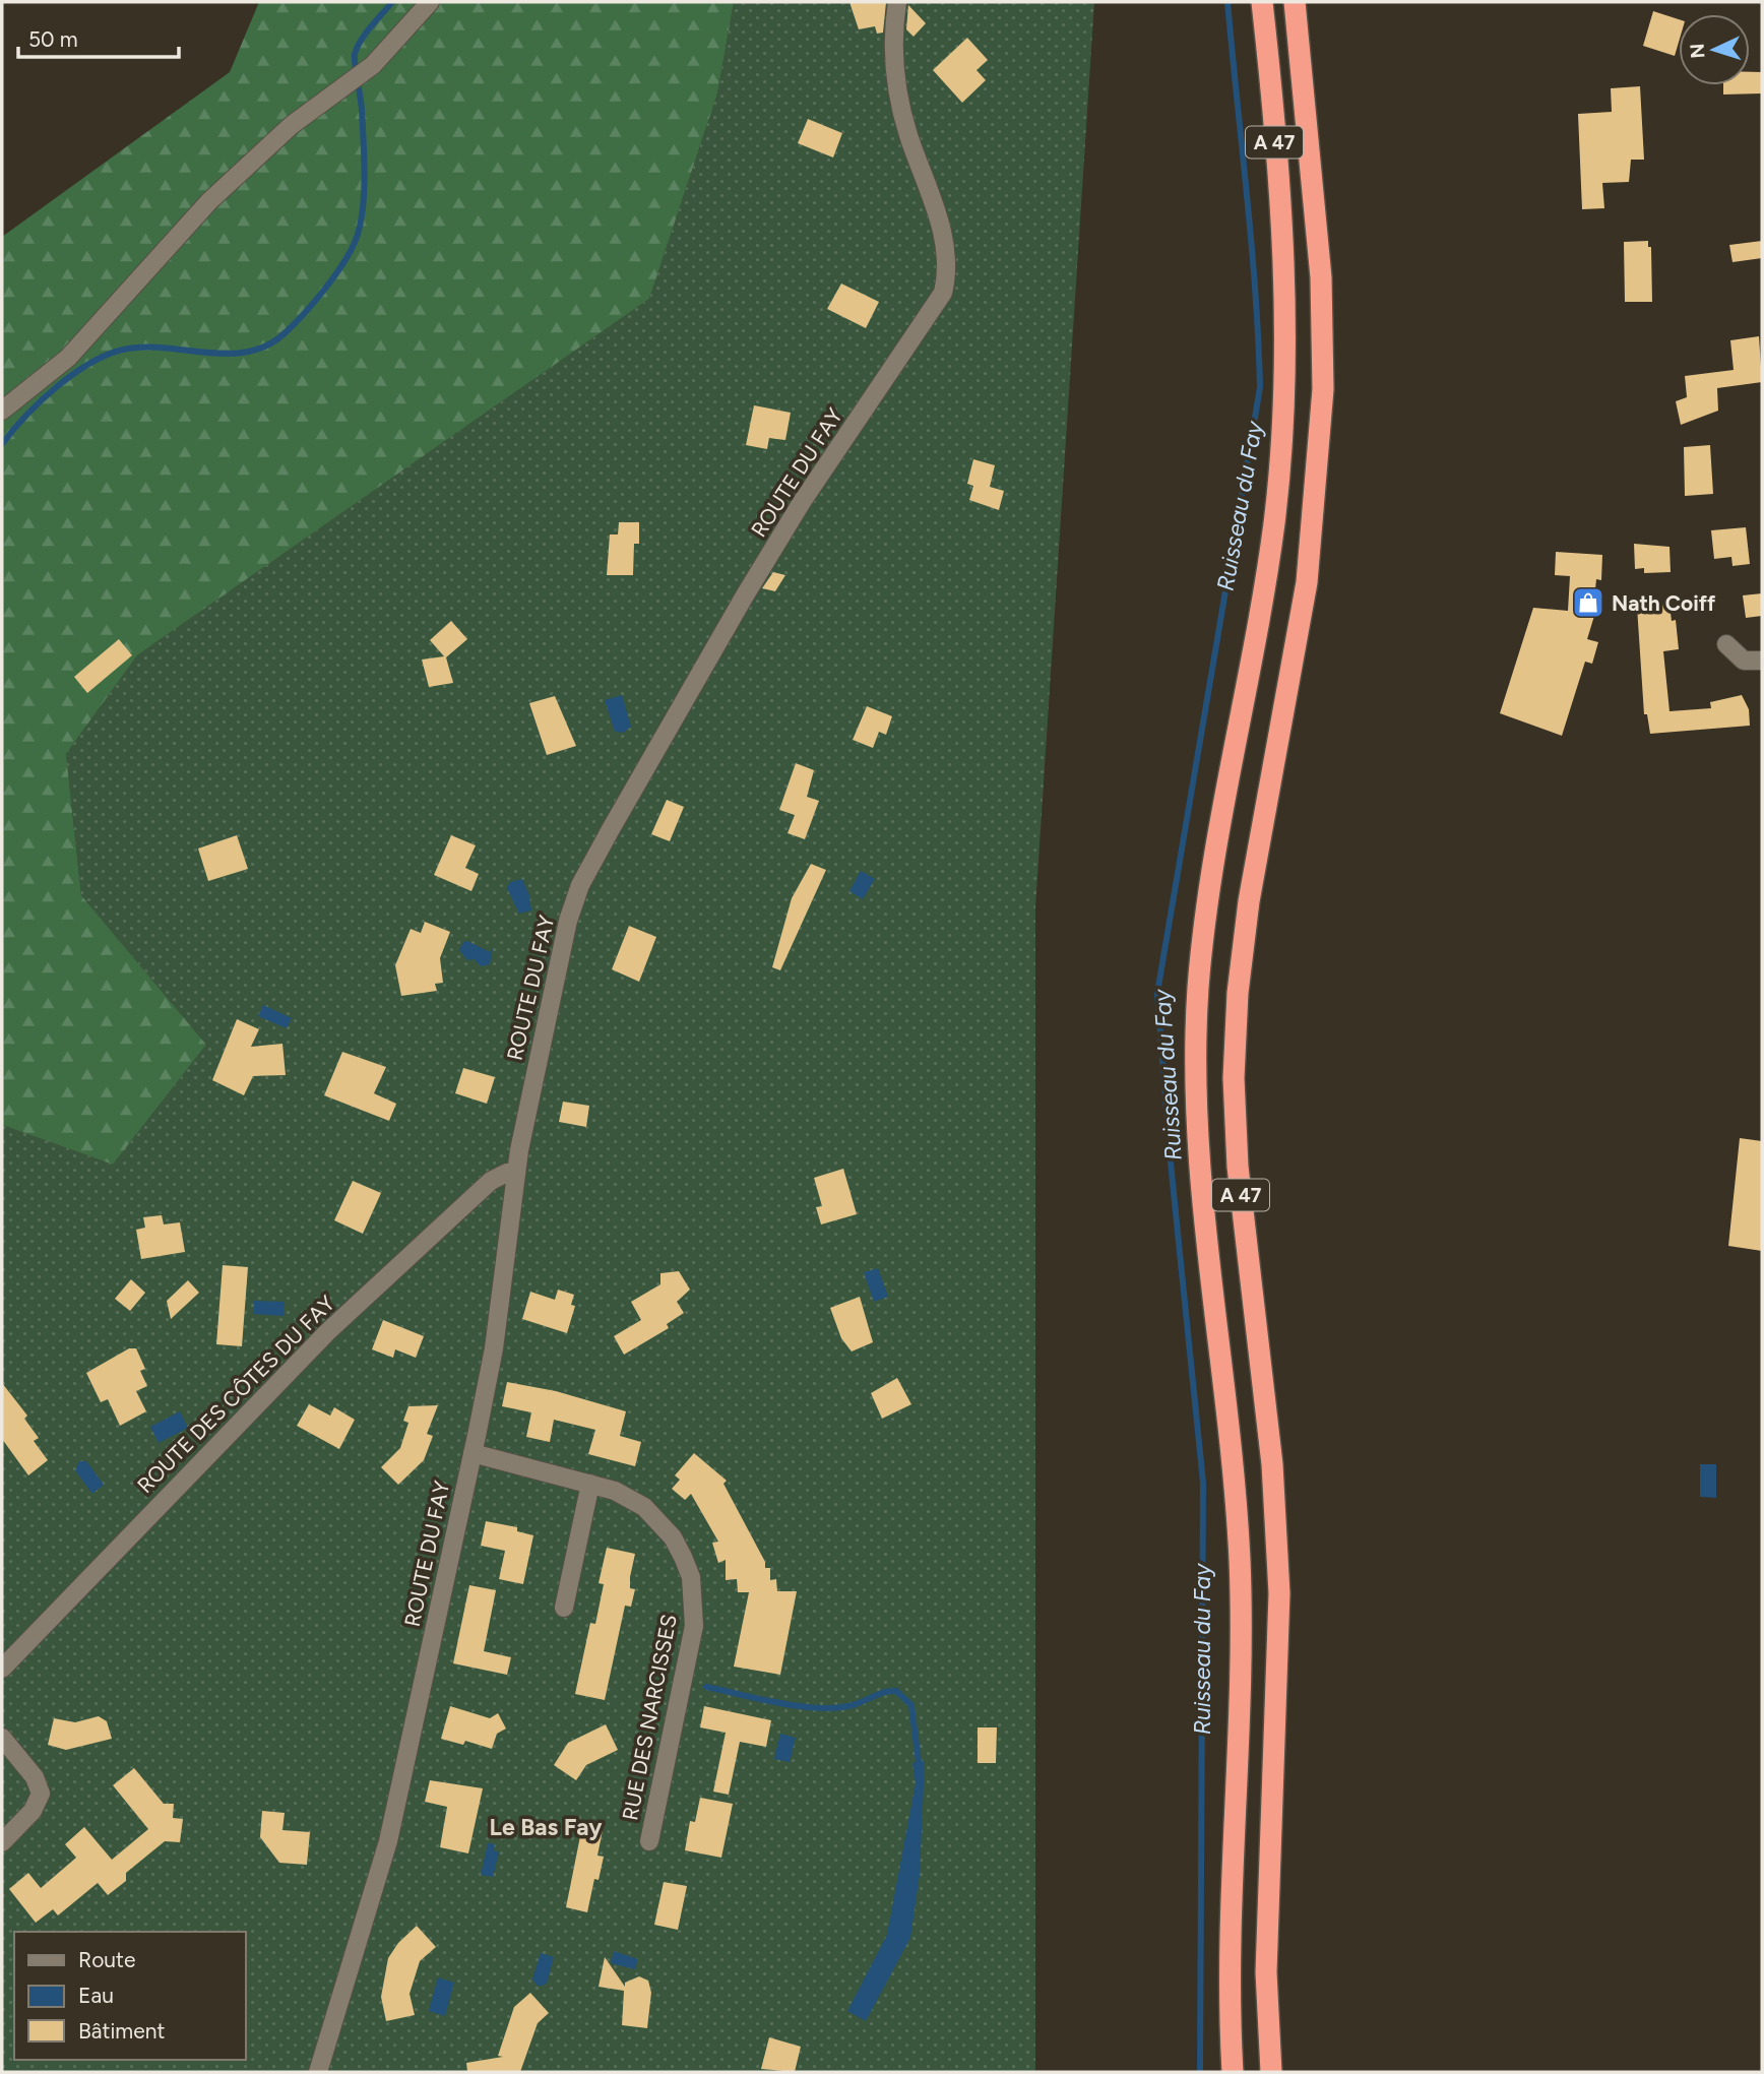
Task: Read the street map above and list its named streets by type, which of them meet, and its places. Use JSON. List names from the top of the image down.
{
  "streets": {
    "highway": ["A 47"],
    "street": ["ROUTE DU FAY", "ROUTE DES CÔTES DU FAY", "RUE DES NARCISSES"]
  },
  "crossings": [
    ["ROUTE DU FAY", "ROUTE DES CÔTES DU FAY"],
    ["ROUTE DU FAY", "RUE DES NARCISSES"]
  ],
  "districts": ["Le Bas Fay"],
  "water": ["Ruisseau du Fay"],
  "places": {
    "shop": ["Nath Coiff"]
  },
  "legend": ["Route", "Eau", "Bâtiment"],
  "scale_bar": "50 m",
  "north": "left"
}
